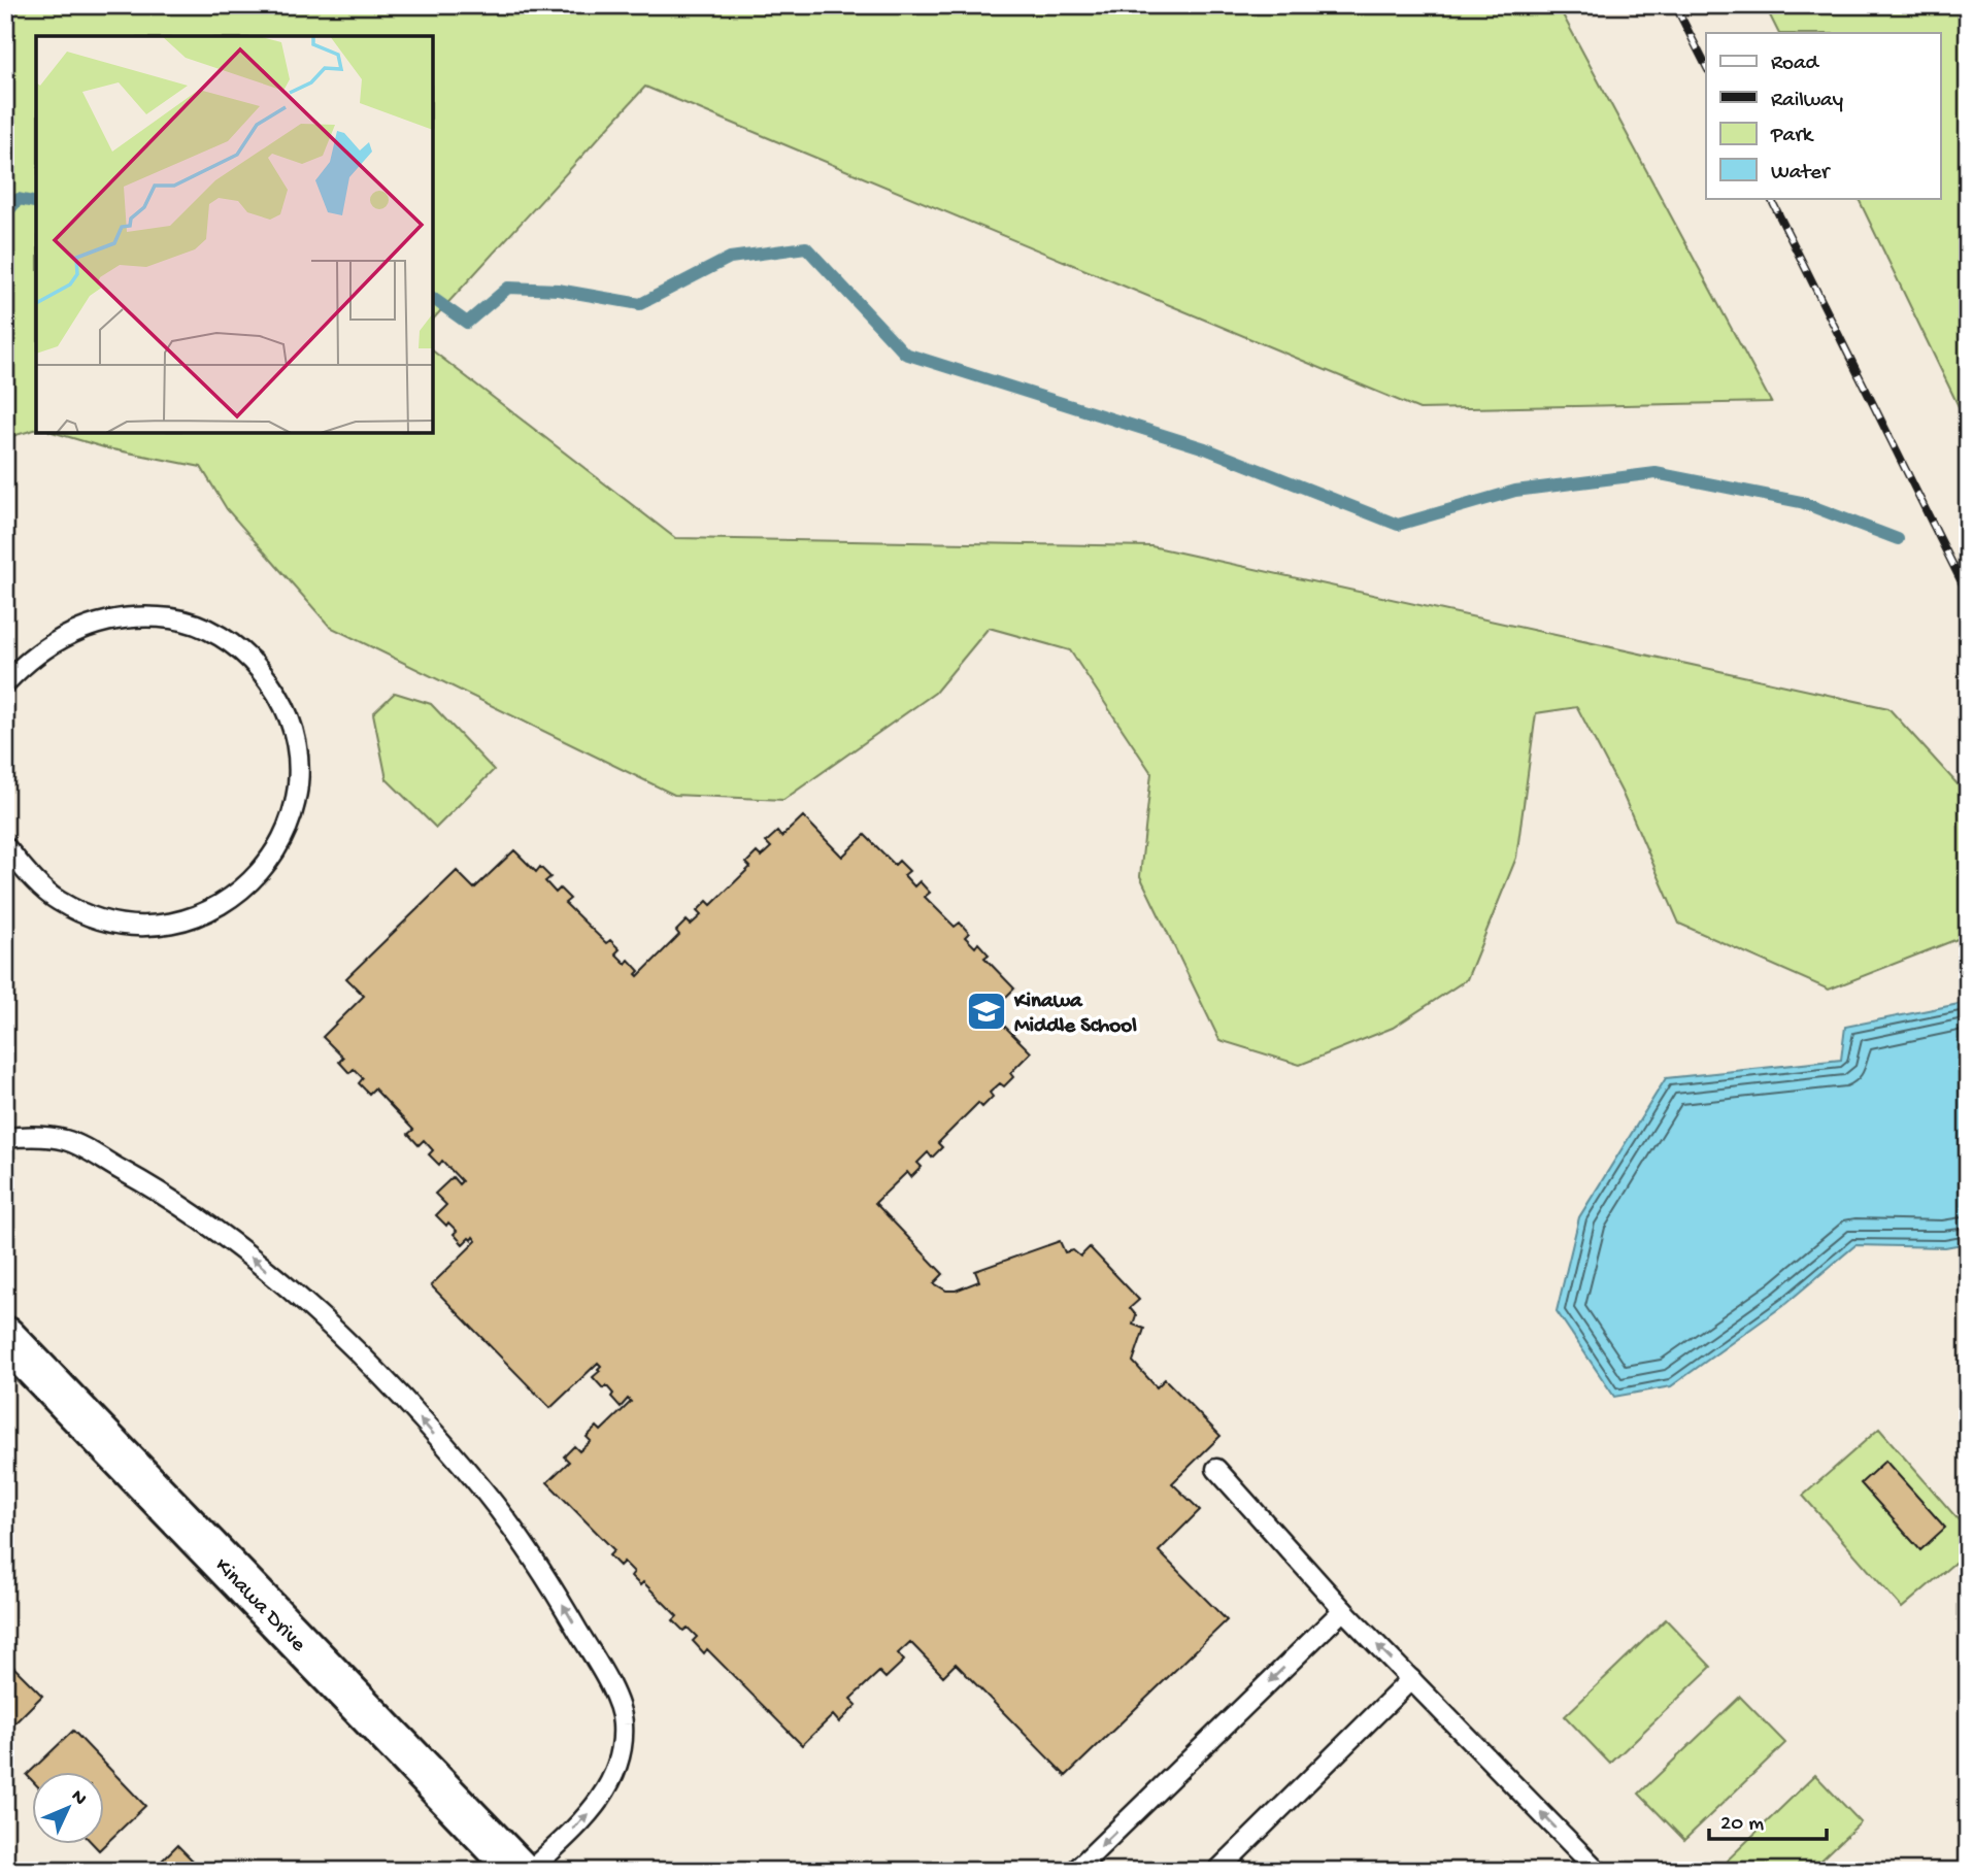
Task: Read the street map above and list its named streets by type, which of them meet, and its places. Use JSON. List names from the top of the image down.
{
  "streets": {
    "street": ["Kinawa Drive"]
  },
  "places": {
    "school or university": ["Kinawa Middle School"]
  },
  "legend": [
    "Road",
    "Railway",
    "Park",
    "Water"
  ],
  "scale_bar": "20 m",
  "north": "top right"
}
